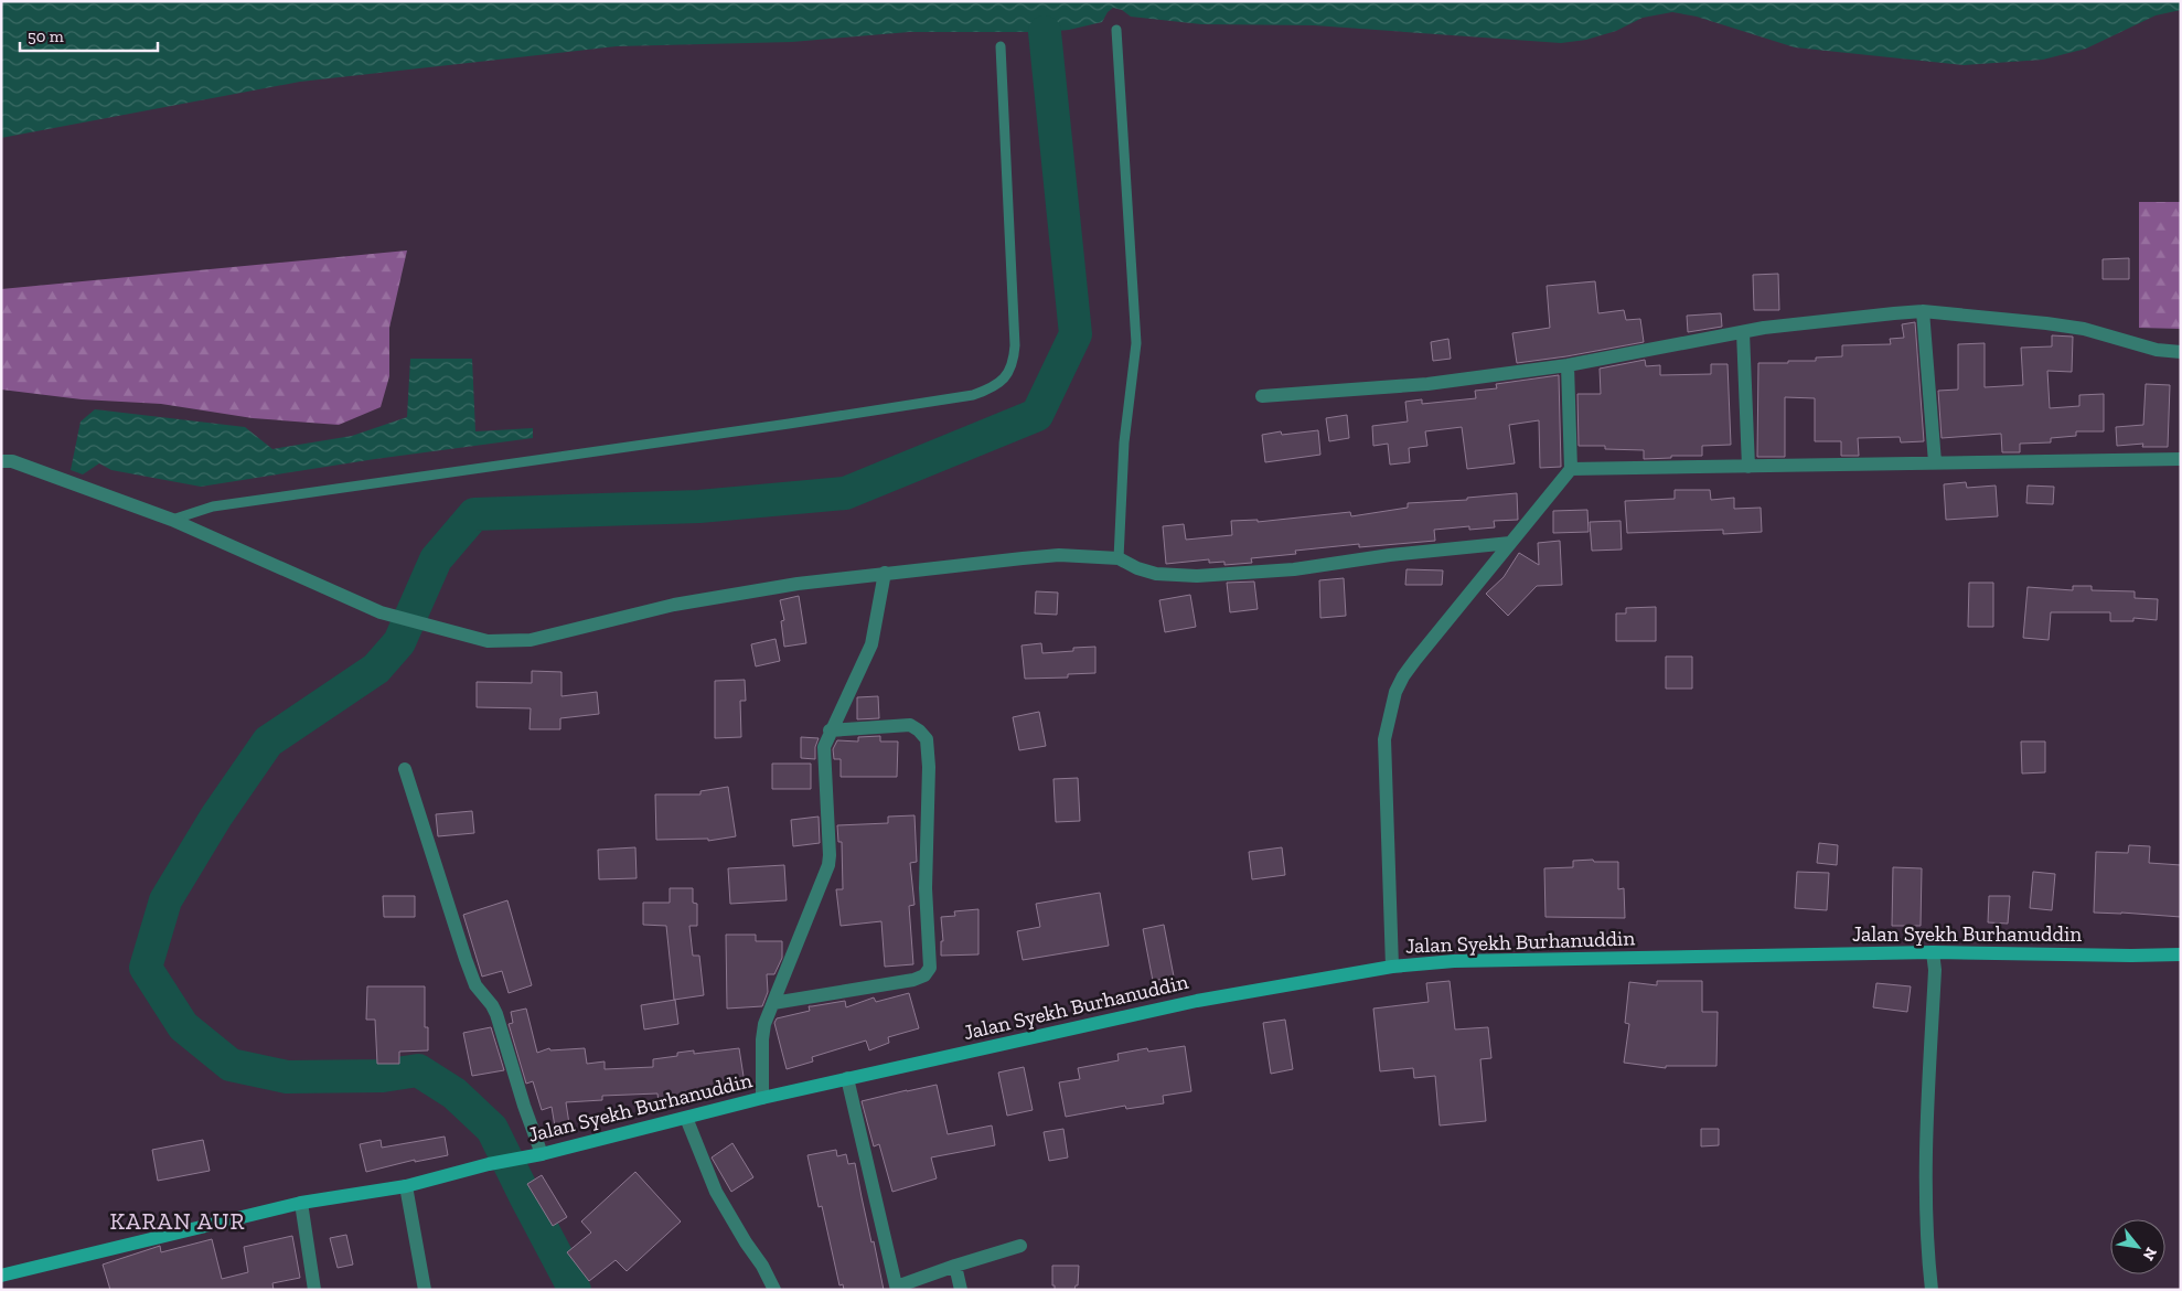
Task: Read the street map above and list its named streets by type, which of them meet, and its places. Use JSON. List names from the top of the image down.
{
  "streets": {
    "main road": ["Jalan Syekh Burhanuddin"]
  },
  "districts": ["KARAN AUR"],
  "scale_bar": "50 m",
  "north": "bottom right"
}
